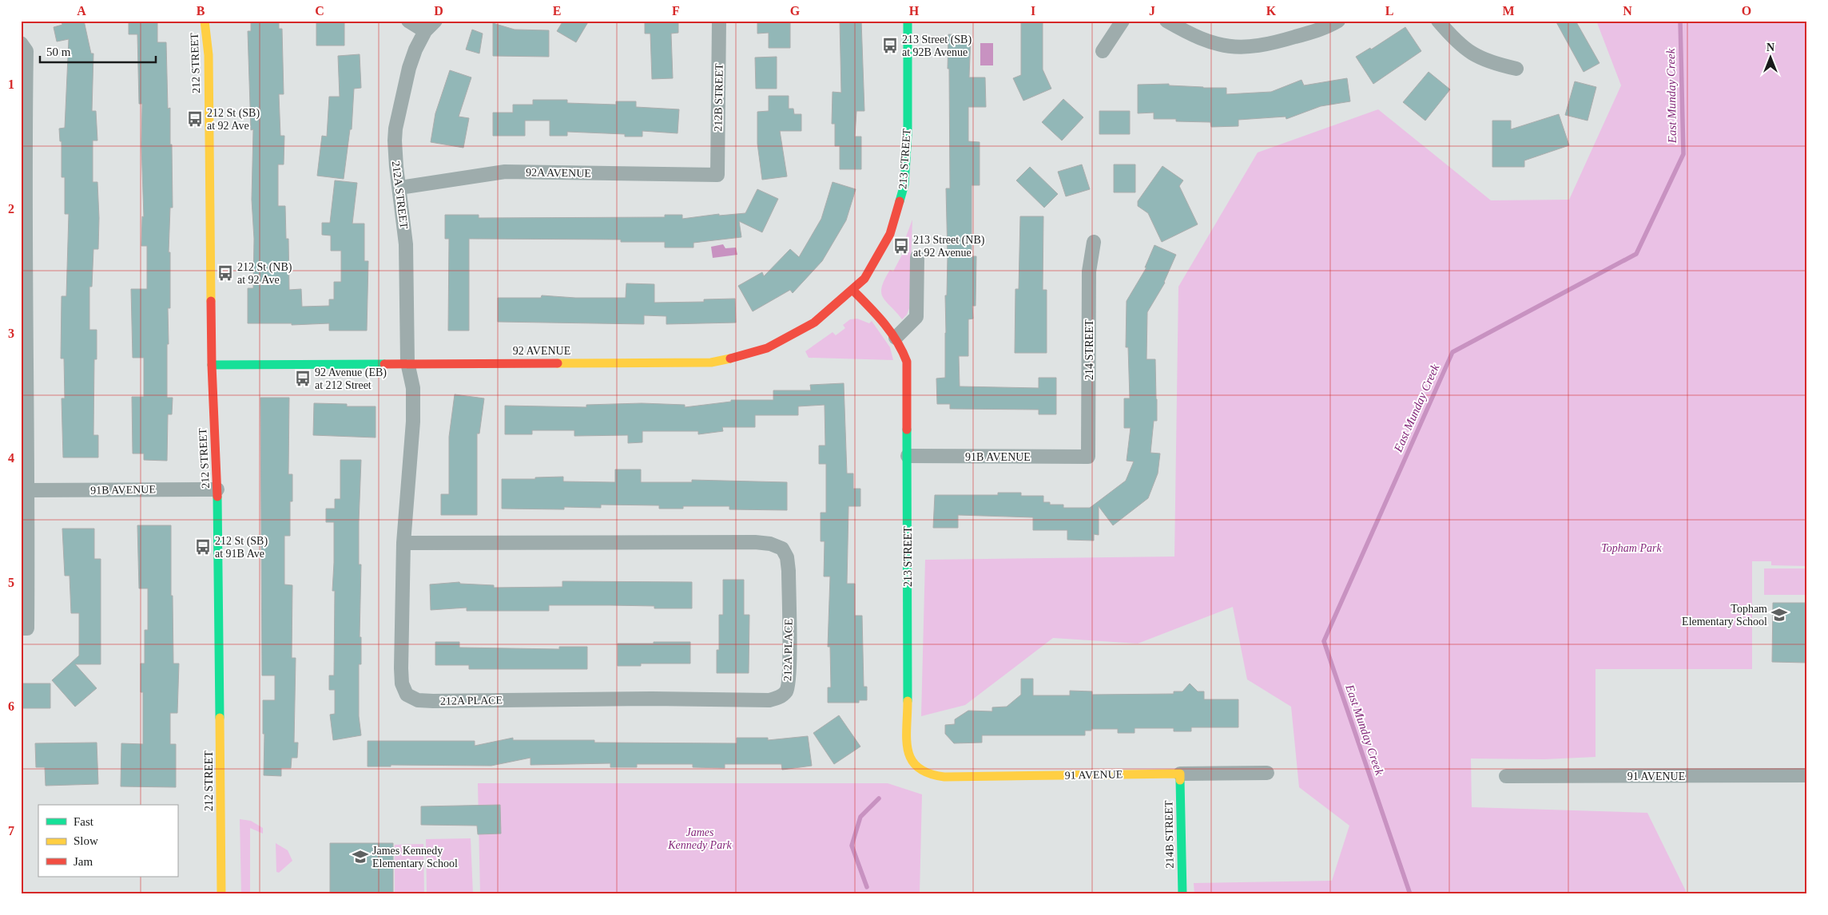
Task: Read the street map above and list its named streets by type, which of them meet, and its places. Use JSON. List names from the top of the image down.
{
  "streets": {
    "street": [
      "212 STREET",
      "212B STREET",
      "213 STREET",
      "92A AVENUE",
      "212A STREET",
      "214 STREET",
      "92 AVENUE",
      "91B AVENUE",
      "212A PLACE",
      "91 AVENUE",
      "214B STREET"
    ]
  },
  "crossings": [
    ["212 STREET", "92 AVENUE"],
    ["212 STREET", "91B AVENUE"],
    ["212B STREET", "92A AVENUE"],
    ["213 STREET", "92 AVENUE"],
    ["213 STREET", "91B AVENUE"],
    ["213 STREET", "91 AVENUE"],
    ["92A AVENUE", "212A STREET"],
    ["212A STREET", "92 AVENUE"],
    ["212A STREET", "212A PLACE"],
    ["214 STREET", "91B AVENUE"],
    ["92 AVENUE", "212A PLACE"],
    ["91 AVENUE", "214B STREET"]
  ],
  "water": ["East Munday Creek"],
  "parks": ["Topham Park", "James Kennedy Park"],
  "places": {
    "bus stop": [
      "213 Street (SB) at 92B Avenue",
      "212 St (SB) at 92 Ave",
      "213 Street (NB) at 92 Avenue",
      "212 St (NB) at 92 Ave",
      "92 Avenue (EB) at 212 Street",
      "212 St (SB) at 91B Ave"
    ],
    "school or university": ["Topham Elementary School", "James Kennedy Elementary School"]
  },
  "legend": ["Fast", "Slow", "Jam"],
  "scale_bar": "50 m",
  "north": "top",
  "grid": {
    "columns": [
      "A",
      "B",
      "C",
      "D",
      "E",
      "F",
      "G",
      "H",
      "I",
      "J",
      "K",
      "L",
      "M",
      "N",
      "O"
    ],
    "rows": [
      "1",
      "2",
      "3",
      "4",
      "5",
      "6",
      "7"
    ]
  }
}
